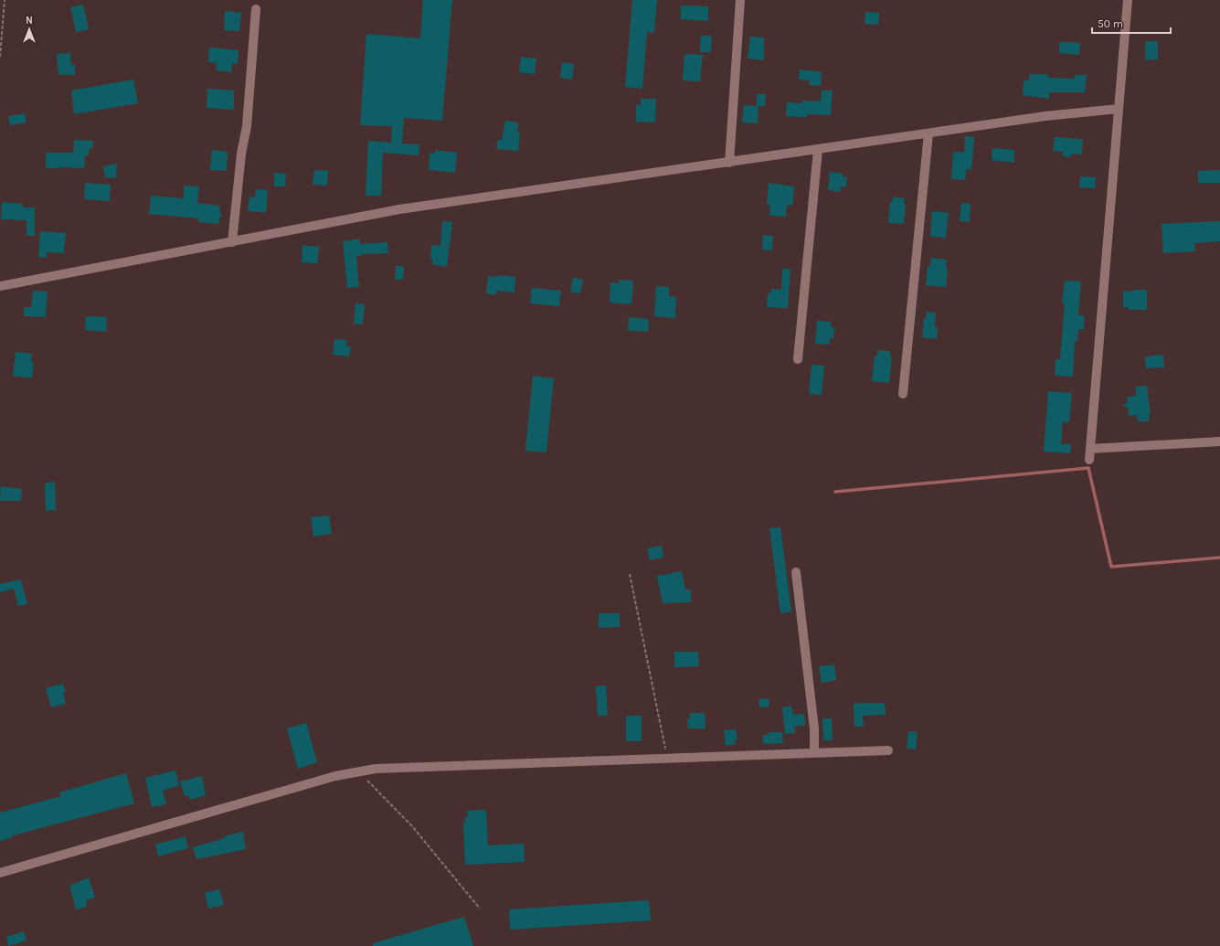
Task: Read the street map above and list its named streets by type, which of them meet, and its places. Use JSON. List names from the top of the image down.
{
  "scale_bar": "50 m",
  "north": "top"
}
